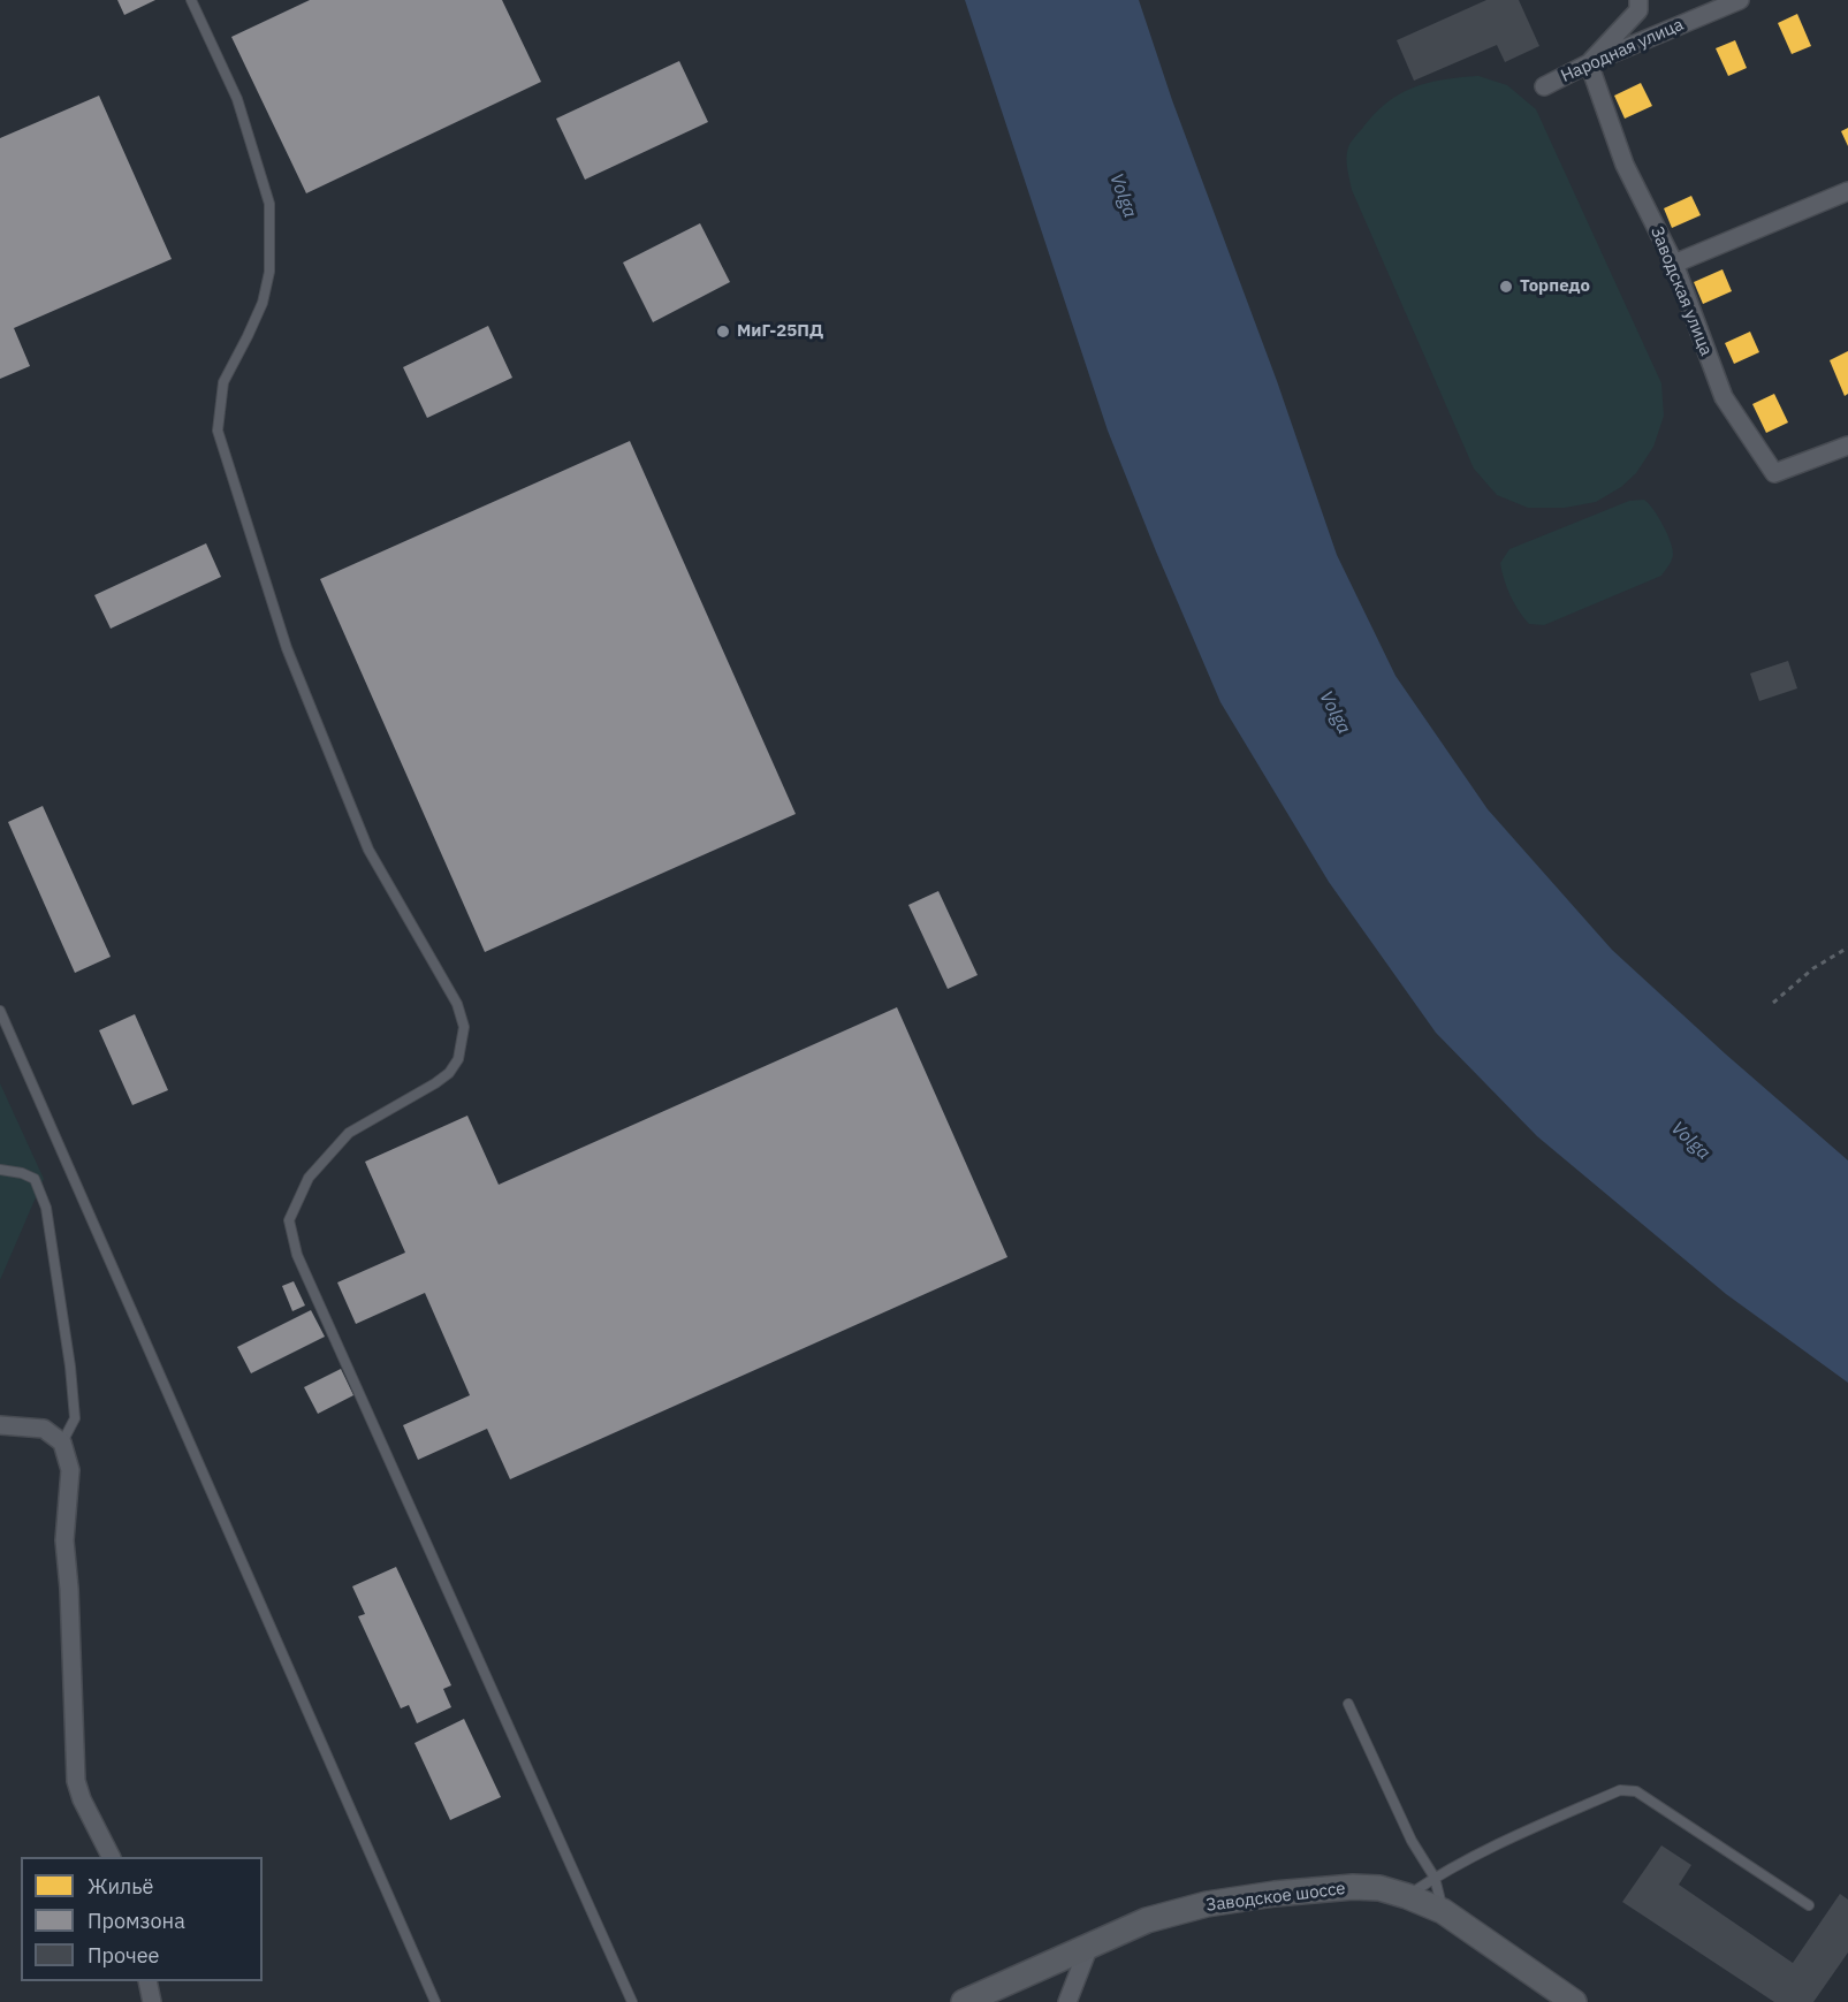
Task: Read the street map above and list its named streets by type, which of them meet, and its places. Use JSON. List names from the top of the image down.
{
  "streets": {
    "street": ["Народная улица", "Заводская улица", "Заводское шоссе"]
  },
  "crossings": [
    ["Народная улица", "Заводская улица"]
  ],
  "water": ["Volga"],
  "places": ["Торпедо", "МиГ-25ПД"],
  "legend": ["Жильё", "Промзона", "Прочее"]
}
